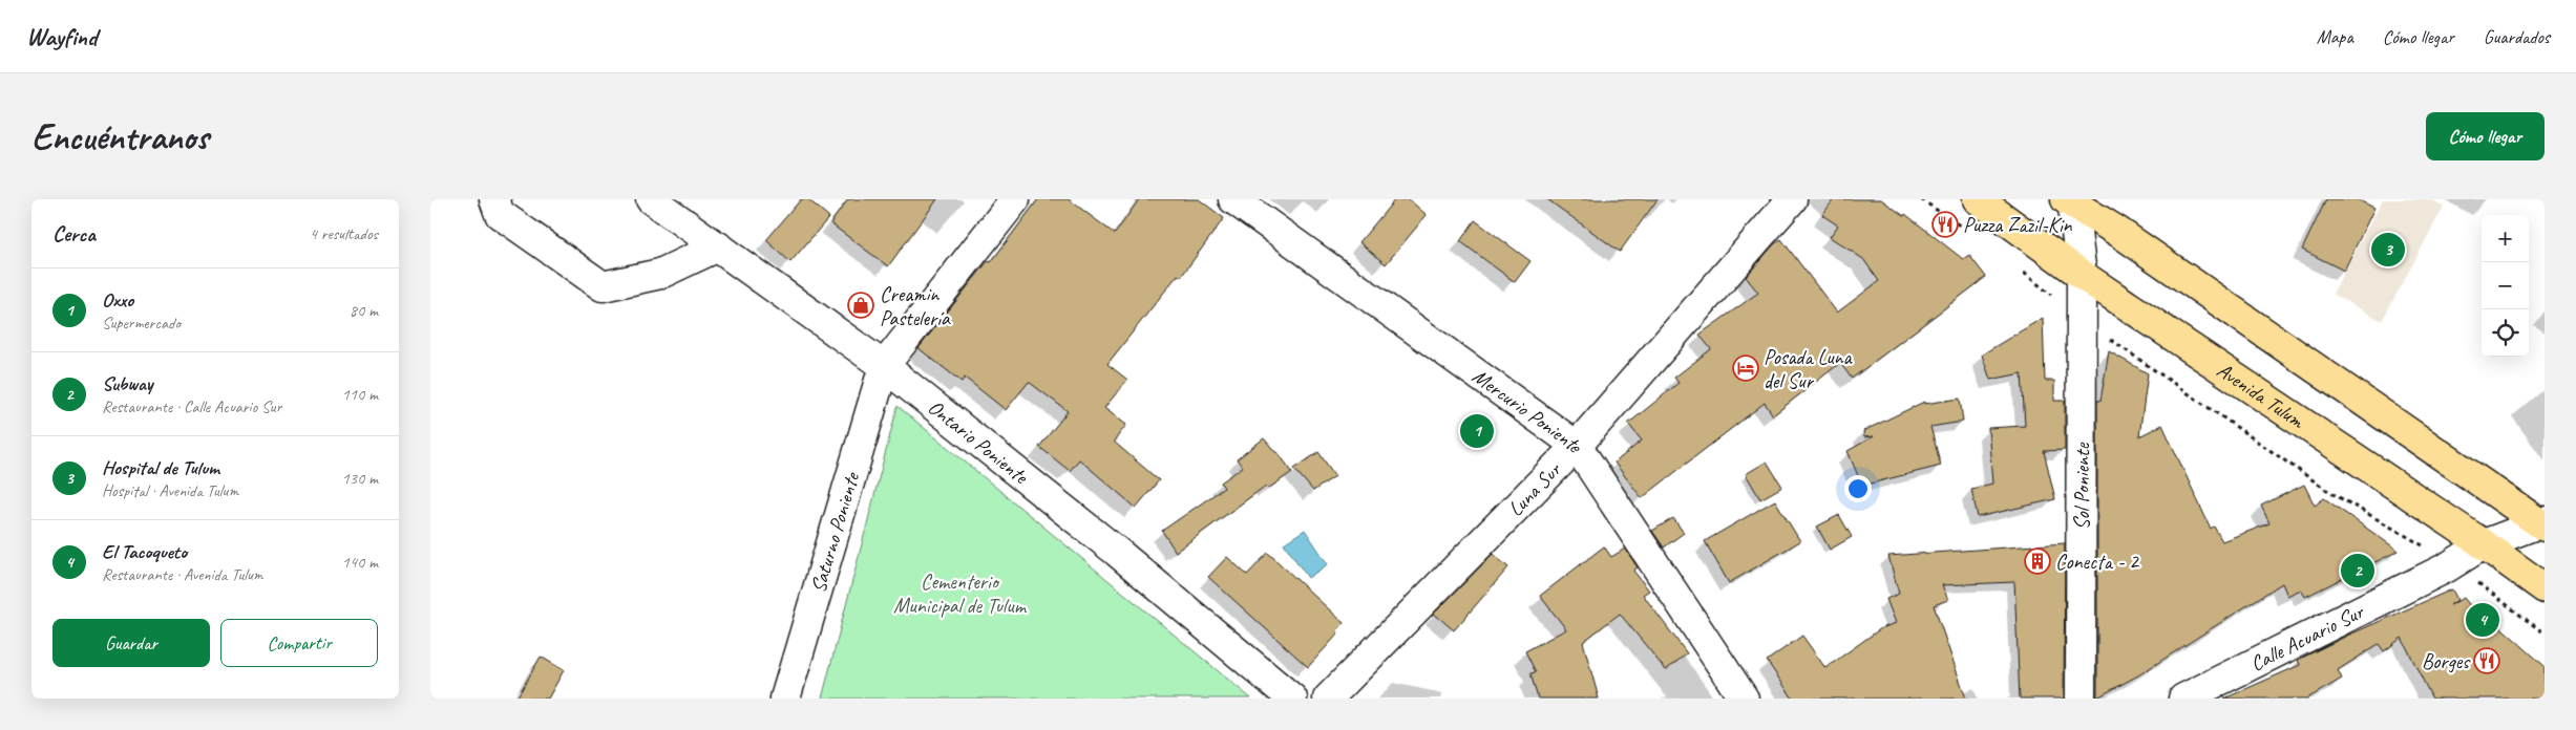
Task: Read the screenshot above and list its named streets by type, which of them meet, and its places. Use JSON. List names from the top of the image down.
{
  "streets": {
    "main road": ["Avenida Tulum"],
    "street": [
      "Mercurio Poniente",
      "Ontario Poniente",
      "Sol Poniente",
      "Luna Sur",
      "Saturno Poniente",
      "Calle Acuario Sur"
    ]
  },
  "crossings": [
    ["Avenida Tulum", "Sol Poniente"],
    ["Avenida Tulum", "Calle Acuario Sur"],
    ["Mercurio Poniente", "Luna Sur"],
    ["Ontario Poniente", "Saturno Poniente"]
  ],
  "parks": ["Cementerio Municipal de Tulum"],
  "places": {
    "restaurant": ["Puzza Zazil-Kin", "Borges"],
    "shop": ["Creamin Pastelería"],
    "hotel": ["Posada Luna del Sur"],
    "building": ["Conecta - 2"]
  },
  "page": {
    "header": "Wayfind",
    "nav": ["Mapa", "Cómo llegar", "Guardados"],
    "buttons": [
      "Cómo llegar",
      ["Guardar", "Compartir"]
    ],
    "title": "Encuéntranos",
    "heading": ["Cerca", "4 resultados"],
    "map_buttons": ["+", "−"],
    "pins": [
      "3",
      "1",
      "2",
      "4"
    ],
    "list": [
      {
        "mark": "1",
        "name": "Oxxo",
        "note": "Supermercado",
        "value": "80 m"
      },
      {
        "mark": "2",
        "name": "Subway",
        "note": "Restaurante · Calle Acuario Sur",
        "value": "110 m"
      },
      {
        "mark": "3",
        "name": "Hospital de Tulum",
        "note": "Hospital · Avenida Tulum",
        "value": "130 m"
      },
      {
        "mark": "4",
        "name": "El Tacoqueto",
        "note": "Restaurante · Avenida Tulum",
        "value": "140 m"
      }
    ]
  }
}
